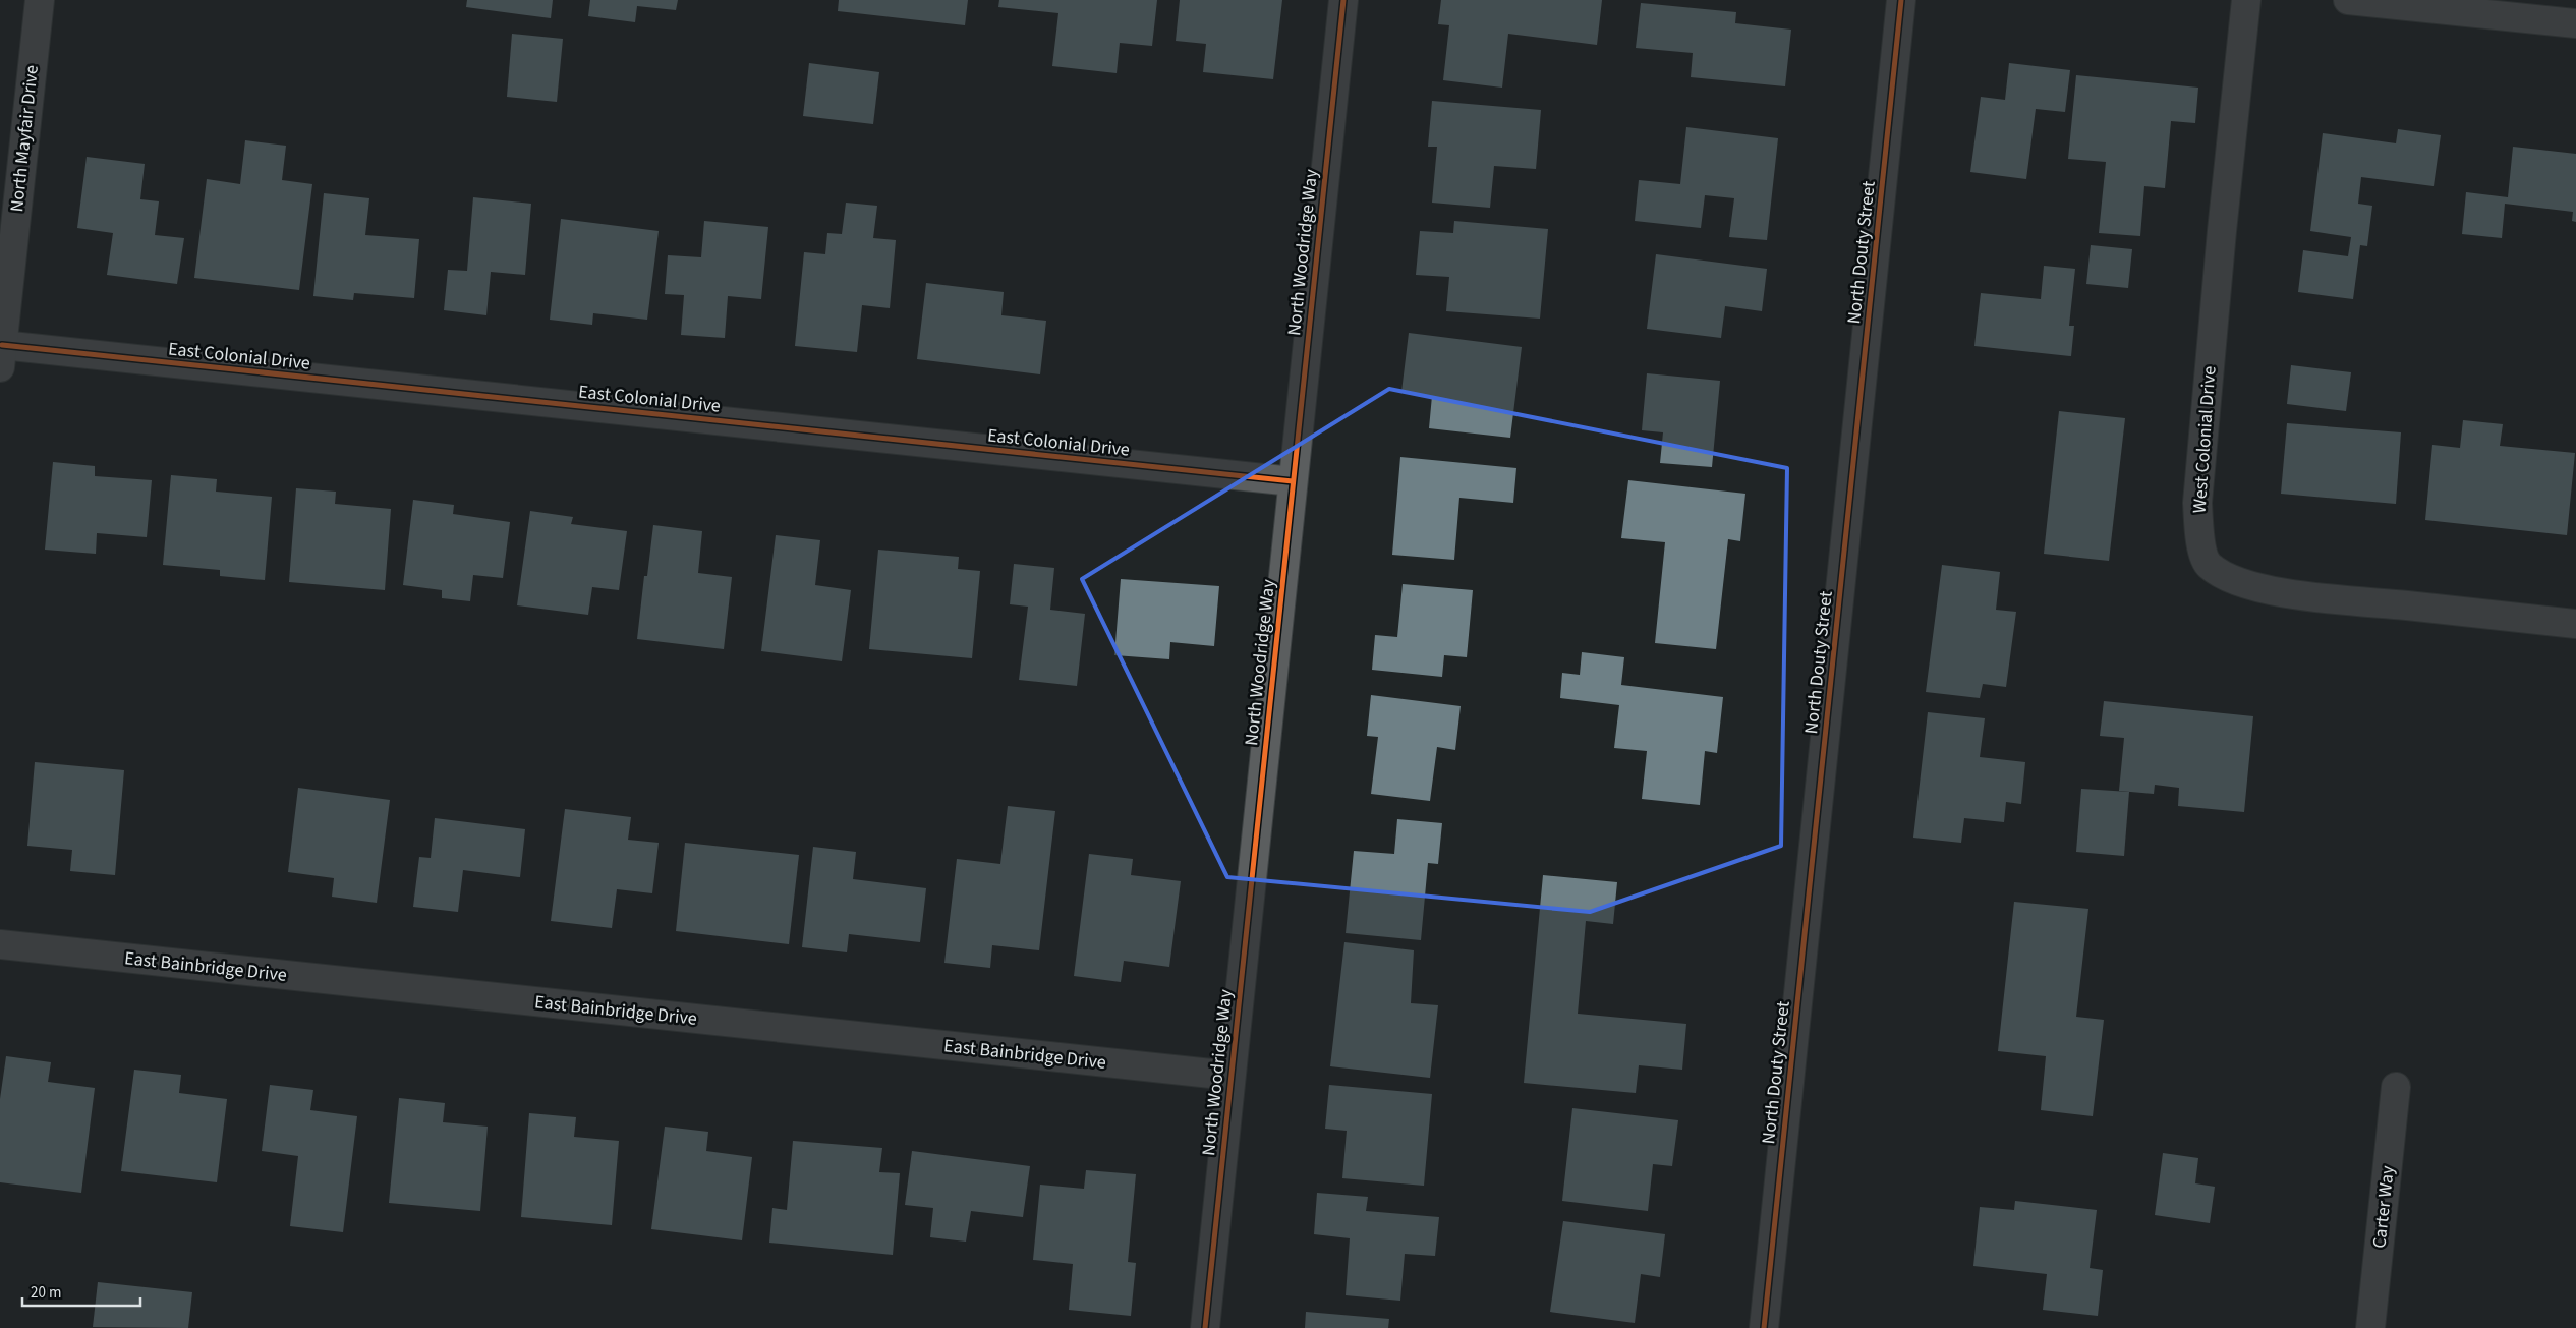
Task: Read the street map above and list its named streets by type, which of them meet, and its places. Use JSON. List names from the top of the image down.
{
  "streets": {
    "street": [
      "North Mayfair Drive",
      "North Woodridge Way",
      "North Douty Street",
      "East Colonial Drive",
      "West Colonial Drive",
      "East Bainbridge Drive",
      "Carter Way"
    ]
  },
  "crossings": [
    ["North Mayfair Drive", "East Colonial Drive"],
    ["North Woodridge Way", "East Colonial Drive"],
    ["North Woodridge Way", "East Bainbridge Drive"]
  ],
  "scale_bar": "20 m"
}
